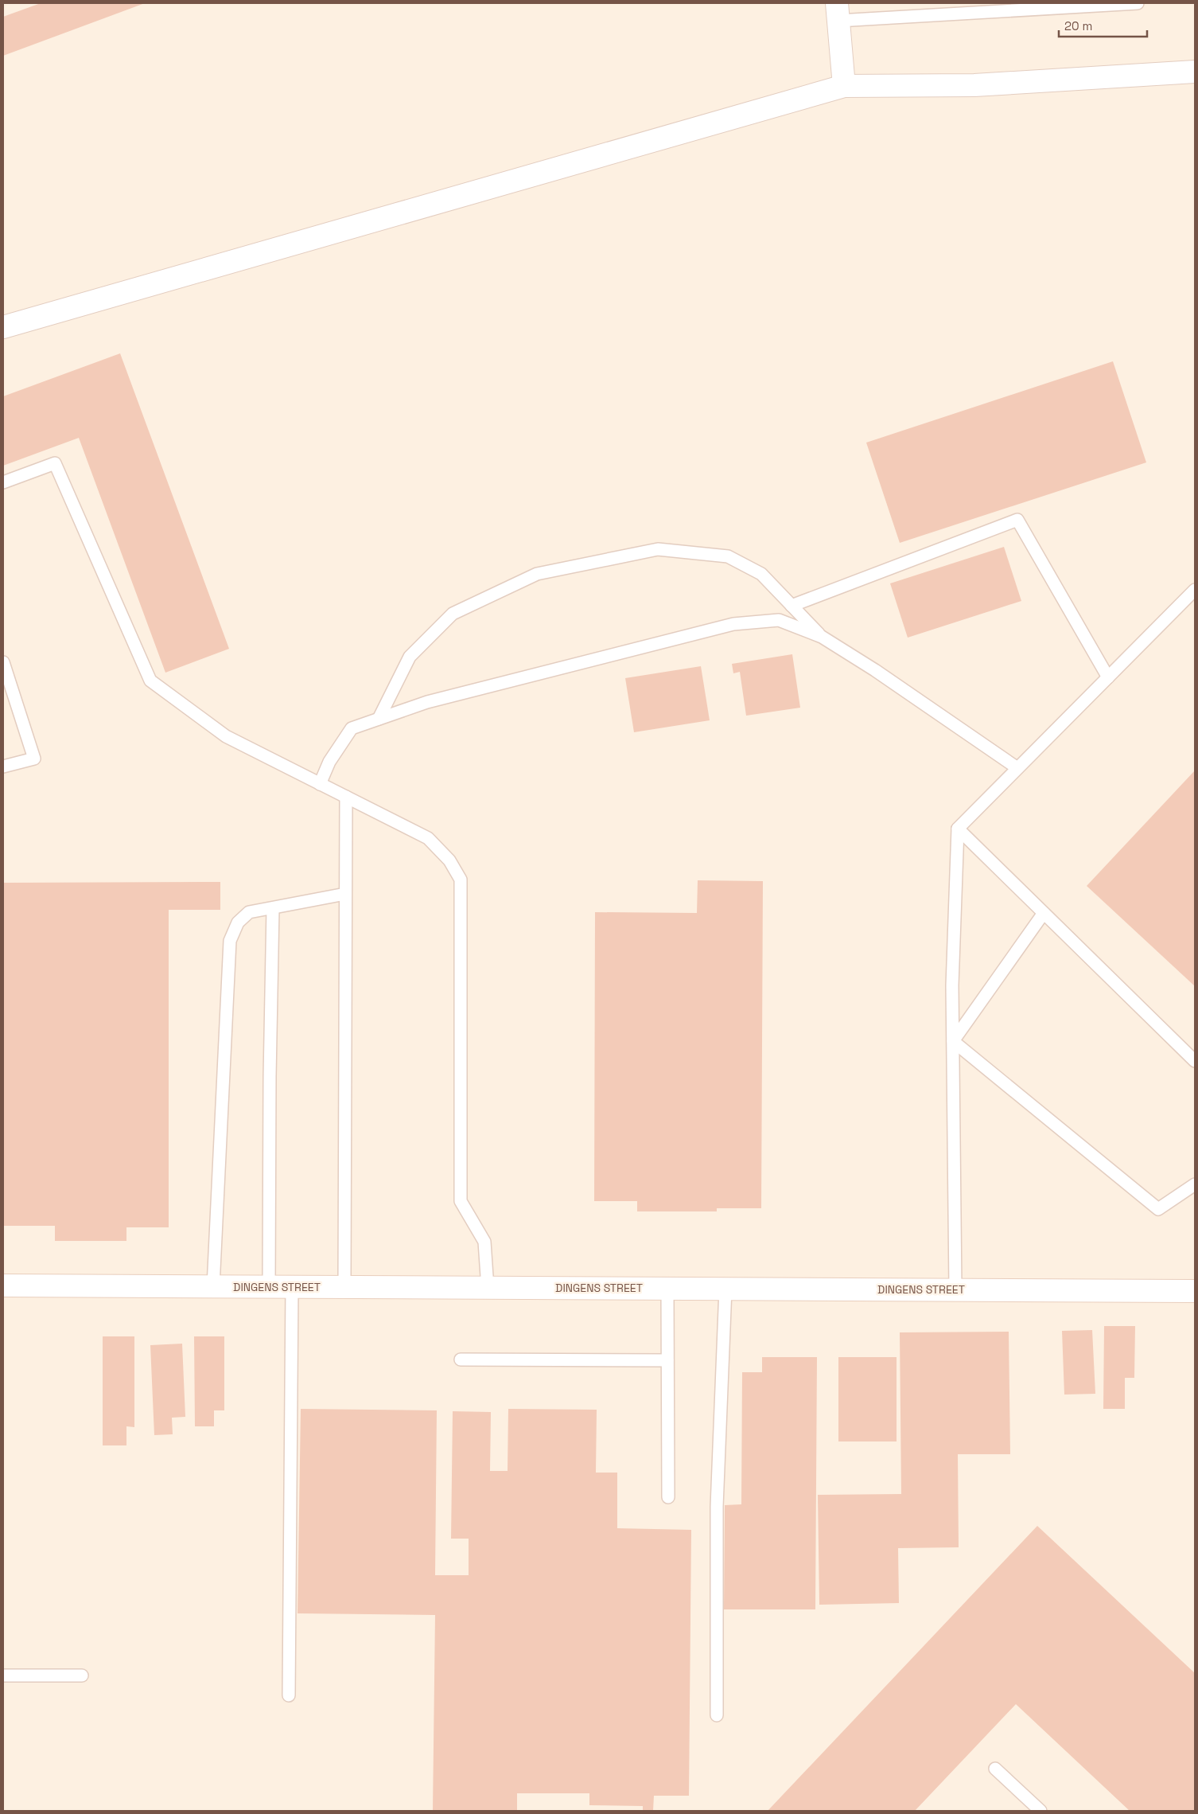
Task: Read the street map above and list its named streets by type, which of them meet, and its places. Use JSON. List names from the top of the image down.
{
  "streets": {
    "street": ["DINGENS STREET"]
  },
  "scale_bar": "20 m"
}
